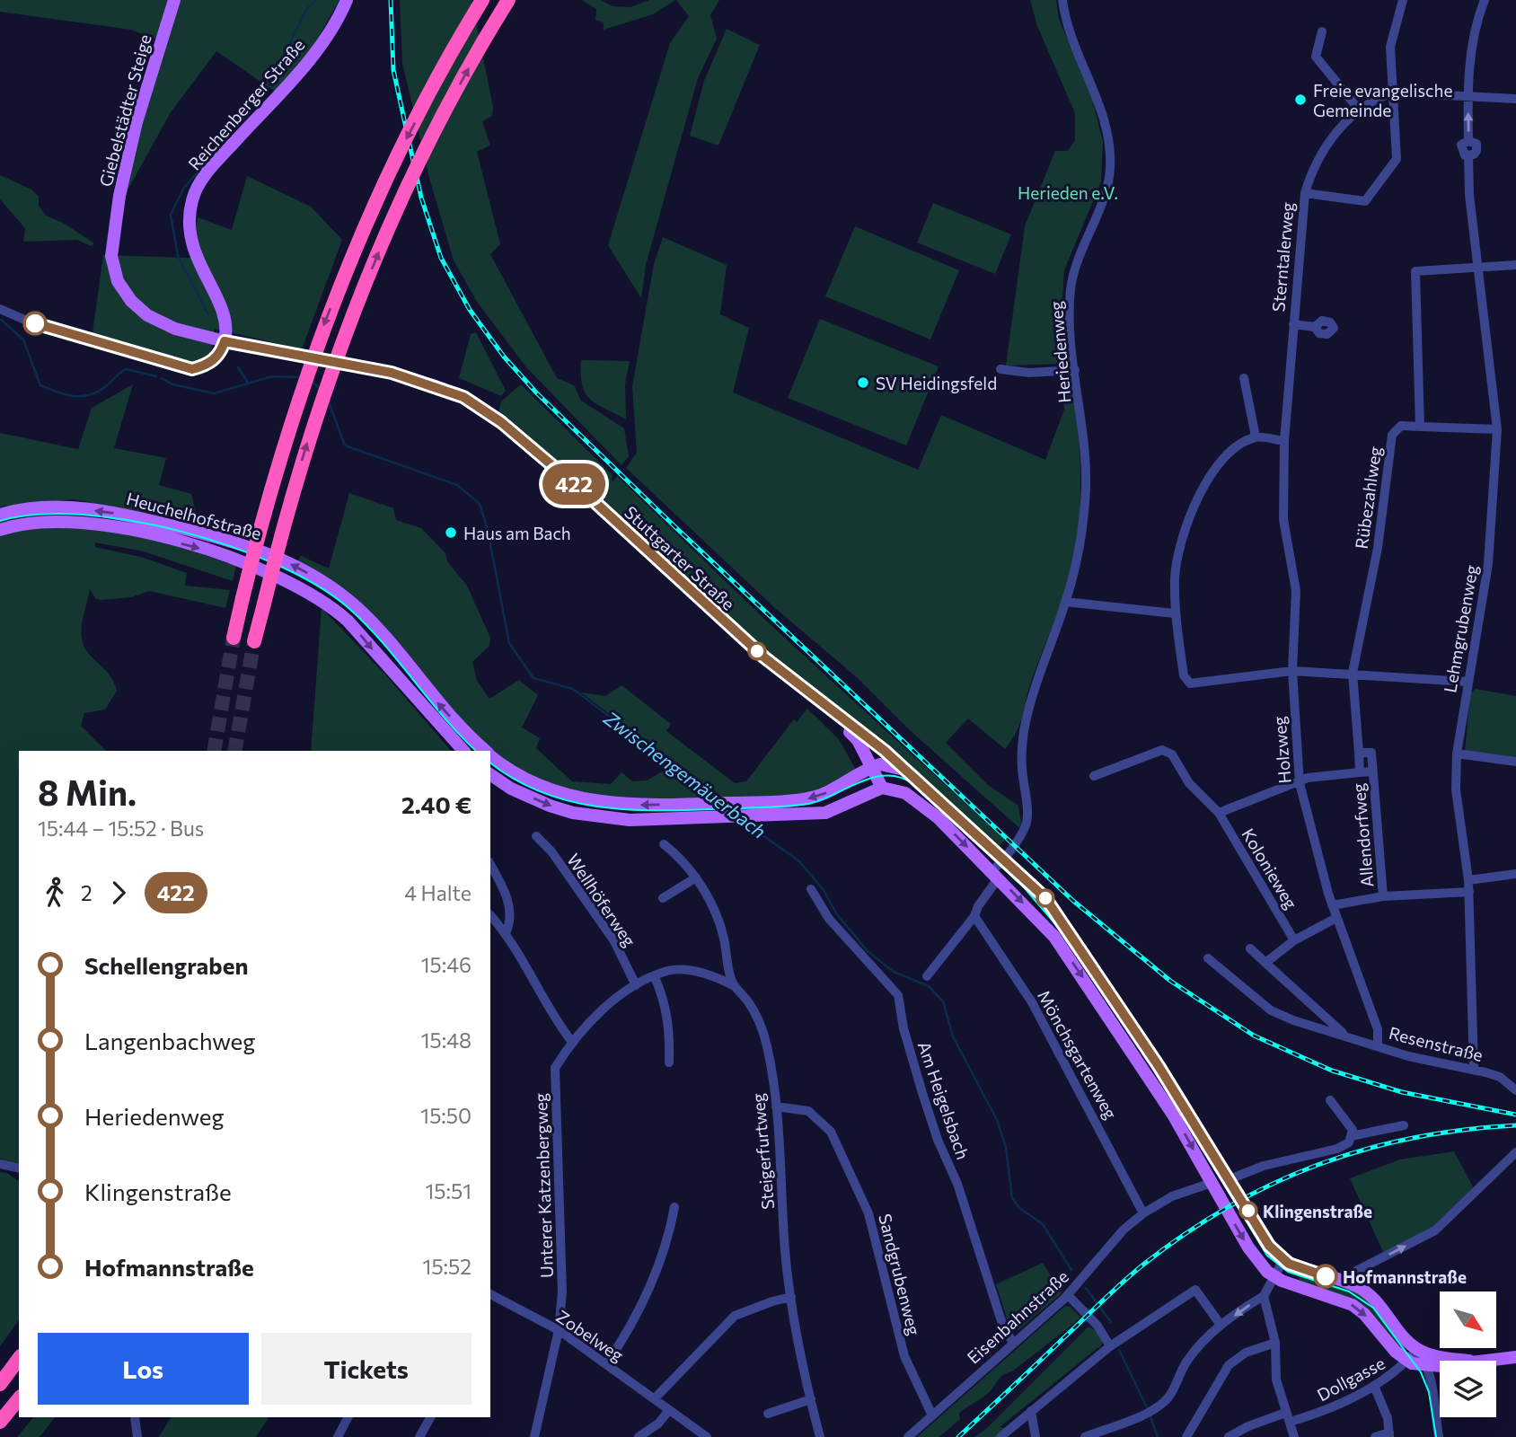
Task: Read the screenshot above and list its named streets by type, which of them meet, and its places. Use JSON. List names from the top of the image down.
{
  "streets": {
    "main road": [
      "Reichenberger Straße",
      "Giebelstädter Steige",
      "Heuchelhofstraße",
      "Stuttgarter Straße"
    ],
    "street": [
      "Sterntalerweg",
      "Heriedenweg",
      "Rübezahlweg",
      "Lehmgrubenweg",
      "Holzweg",
      "Allendorfweg",
      "Kolonieweg",
      "Wellhöferweg",
      "Resenstraße",
      "Mönchsgartenweg",
      "Am Heigelsbach",
      "Steigerfurtweg",
      "Unterer Katzenbergweg",
      "Sandgrubenweg",
      "Eisenbahnstraße",
      "Zobelweg",
      "Dollgasse"
    ]
  },
  "crossings": [
    ["Reichenberger Straße", "Stuttgarter Straße"],
    ["Giebelstädter Steige", "Stuttgarter Straße"],
    ["Sterntalerweg", "Lehmgrubenweg"],
    ["Sterntalerweg", "Holzweg"],
    ["Heriedenweg", "Stuttgarter Straße"],
    ["Rübezahlweg", "Lehmgrubenweg"],
    ["Rübezahlweg", "Allendorfweg"],
    ["Heuchelhofstraße", "Stuttgarter Straße"],
    ["Lehmgrubenweg", "Allendorfweg"],
    ["Lehmgrubenweg", "Resenstraße"],
    ["Holzweg", "Allendorfweg"],
    ["Holzweg", "Kolonieweg"],
    ["Holzweg", "Resenstraße"],
    ["Allendorfweg", "Kolonieweg"],
    ["Wellhöferweg", "Unterer Katzenbergweg"],
    ["Mönchsgartenweg", "Eisenbahnstraße"],
    ["Am Heigelsbach", "Eisenbahnstraße"],
    ["Steigerfurtweg", "Unterer Katzenbergweg"],
    ["Steigerfurtweg", "Sandgrubenweg"],
    ["Unterer Katzenbergweg", "Zobelweg"],
    ["Sandgrubenweg", "Eisenbahnstraße"]
  ],
  "water": ["Zwischengemäuerbach"],
  "parks": ["Herieden e.V."],
  "places": [
    "Freie evangelische Gemeinde",
    "SV Heidingsfeld",
    "Haus am Bach",
    "Klingenstraße",
    "Hofmannstraße"
  ],
  "lines": ["bus line 422"],
  "north": "bottom right",
  "page": {
    "on_map": "422",
    "heading": ["8 Min.", "15:44 – 15:52 · Bus", "2.40 €"],
    "legs": ["2", "422", "4 Halte"],
    "list": [
      {
        "name": "Schellengraben",
        "value": "15:46"
      },
      {
        "name": "Langenbachweg",
        "value": "15:48"
      },
      {
        "name": "Heriedenweg",
        "value": "15:50"
      },
      {
        "name": "Klingenstraße",
        "value": "15:51"
      },
      {
        "name": "Hofmannstraße",
        "value": "15:52"
      }
    ],
    "buttons": ["Los", "Tickets"]
  }
}
